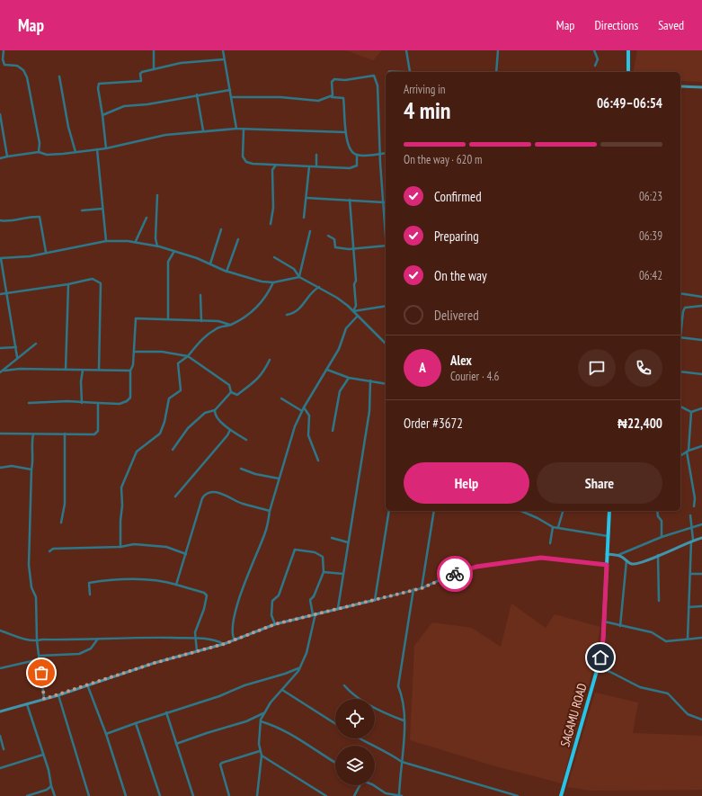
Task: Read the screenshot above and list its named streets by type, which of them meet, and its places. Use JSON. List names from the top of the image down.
{
  "streets": {
    "highway": ["SAGAMU ROAD"]
  },
  "page": {
    "header": "Map",
    "nav": ["Map", "Directions", "Saved"],
    "heading": ["4 min", "Arriving in", "06:49–06:54"],
    "panel": [
      "Alex",
      "Courier · 4.6",
      "Order #3672",
      "₦22,400"
    ],
    "bar": "On the way · 620 m",
    "list": [
      ["Confirmed", "06:23"],
      ["Preparing", "06:39"],
      ["On the way", "06:42"],
      "Delivered"
    ],
    "round": "A",
    "buttons": ["Help", "Share"]
  }
}
